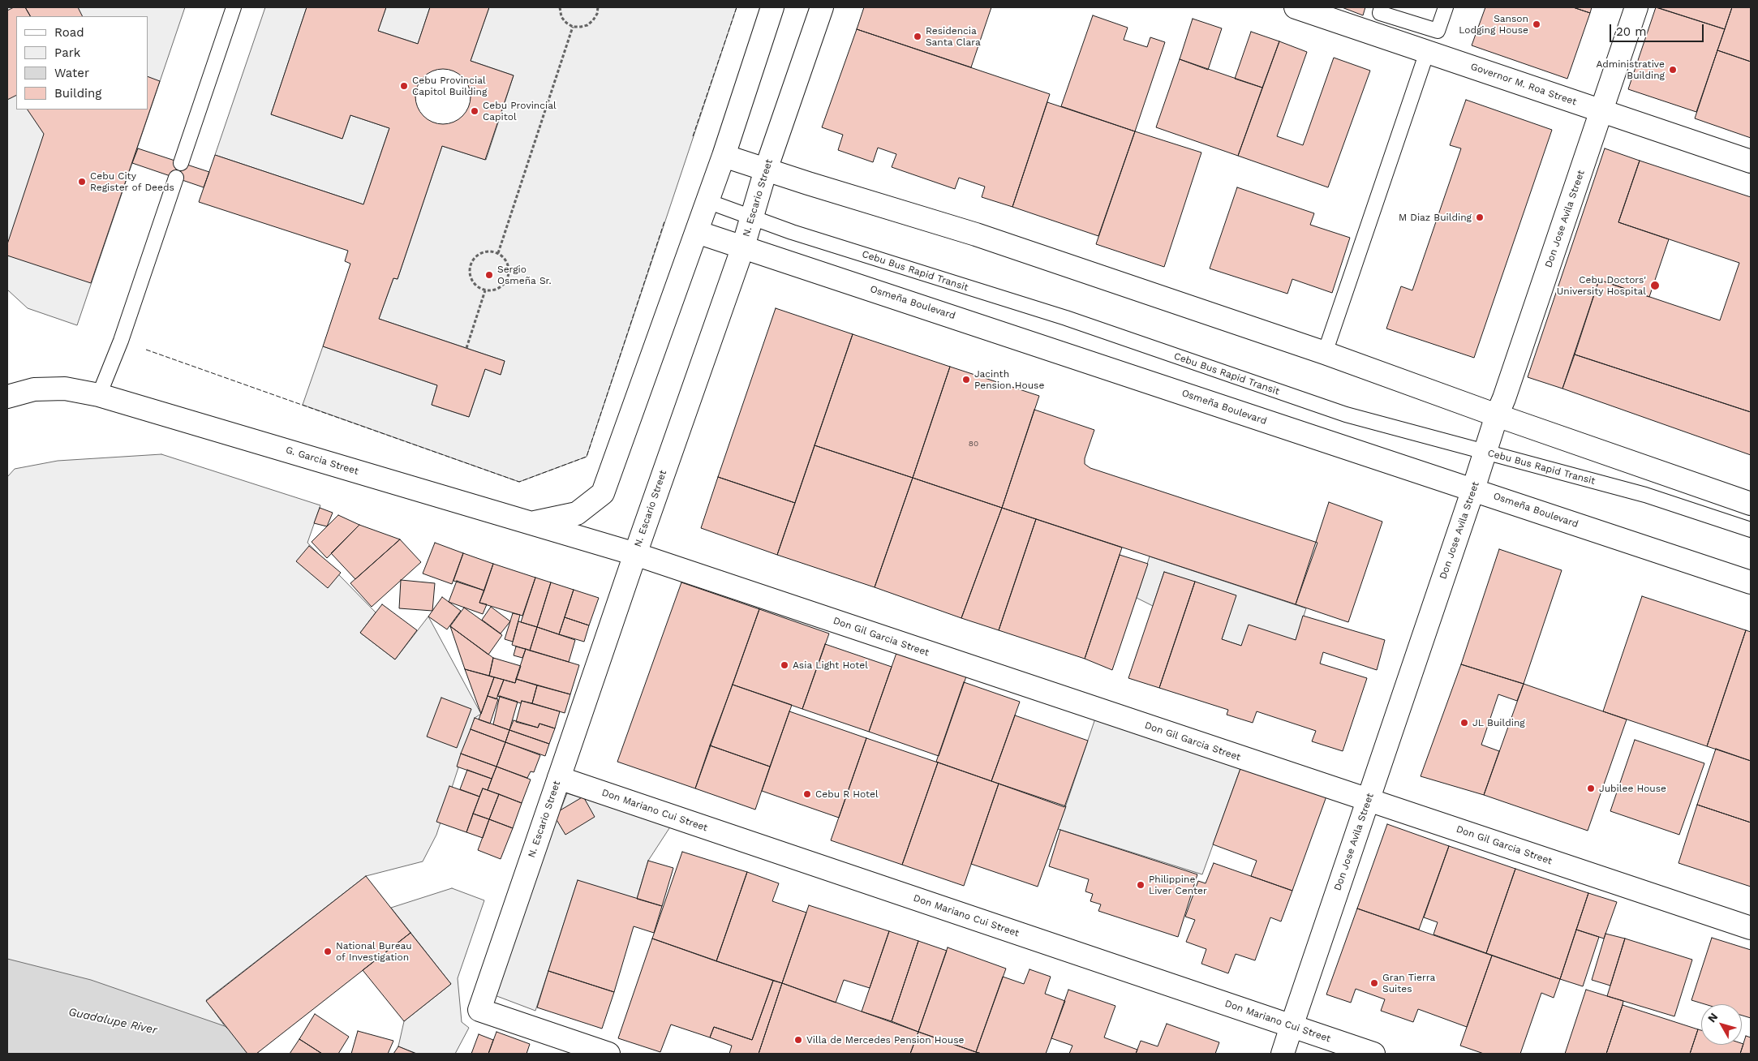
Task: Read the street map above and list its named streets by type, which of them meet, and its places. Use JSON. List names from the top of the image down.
{
  "streets": {
    "street": [
      "Governor M. Roa Street",
      "N. Escario Street",
      "Don Jose Avila Street",
      "Osmeña Boulevard",
      "G. Garcia Street",
      "Don Gil Garcia Street",
      "Don Mariano Cui Street"
    ],
    "lane": ["Cebu Bus Rapid Transit"]
  },
  "crossings": [
    ["Governor M. Roa Street", "Don Jose Avila Street"],
    ["N. Escario Street", "Cebu Bus Rapid Transit"],
    ["N. Escario Street", "Osmeña Boulevard"],
    ["N. Escario Street", "G. Garcia Street"],
    ["N. Escario Street", "Don Gil Garcia Street"],
    ["N. Escario Street", "Don Mariano Cui Street"],
    ["Don Jose Avila Street", "Cebu Bus Rapid Transit"],
    ["Don Jose Avila Street", "Osmeña Boulevard"],
    ["Don Jose Avila Street", "Don Gil Garcia Street"],
    ["Don Jose Avila Street", "Don Mariano Cui Street"],
    ["G. Garcia Street", "Don Gil Garcia Street"]
  ],
  "water": ["Guadalupe River"],
  "places": [
    "Sanson Lodging House",
    "Residencia Santa Clara",
    "Administrative Building",
    "Cebu Provincial Capitol Building",
    "Cebu Provincial Capitol",
    "Cebu City Register of Deeds",
    "M Diaz Building",
    "Sergio Osmeña Sr.",
    "Cebu Doctors' University Hospital",
    "Jacinth Pension House",
    "Asia Light Hotel",
    "JL Building",
    "Jubilee House",
    "Cebu R Hotel",
    "Philippine Liver Center",
    "National Bureau of Investigation",
    "Gran Tierra Suites",
    "Villa de Mercedes Pension House"
  ],
  "house_numbers": ["80"],
  "legend": [
    "Road",
    "Park",
    "Water",
    "Building"
  ],
  "scale_bar": "20 m",
  "north": "top left"
}
